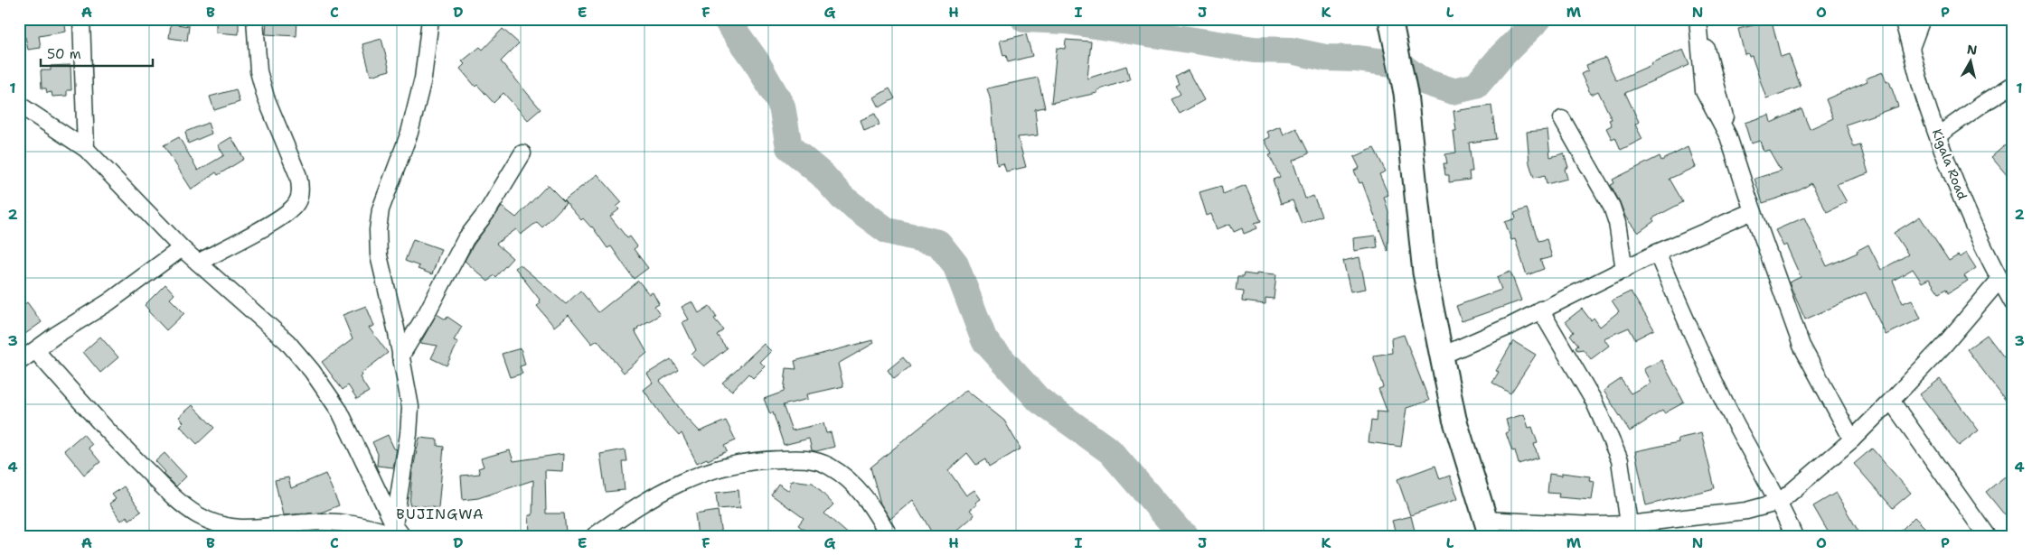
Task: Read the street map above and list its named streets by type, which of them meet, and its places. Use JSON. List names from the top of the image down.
{
  "streets": {
    "street": ["Kigala Road"]
  },
  "districts": ["BUJINGWA"],
  "scale_bar": "50 m",
  "north": "top",
  "grid": {
    "columns": [
      "A",
      "B",
      "C",
      "D",
      "E",
      "F",
      "G",
      "H",
      "I",
      "J",
      "K",
      "L",
      "M",
      "N",
      "O",
      "P"
    ],
    "rows": [
      "1",
      "2",
      "3",
      "4"
    ]
  }
}
